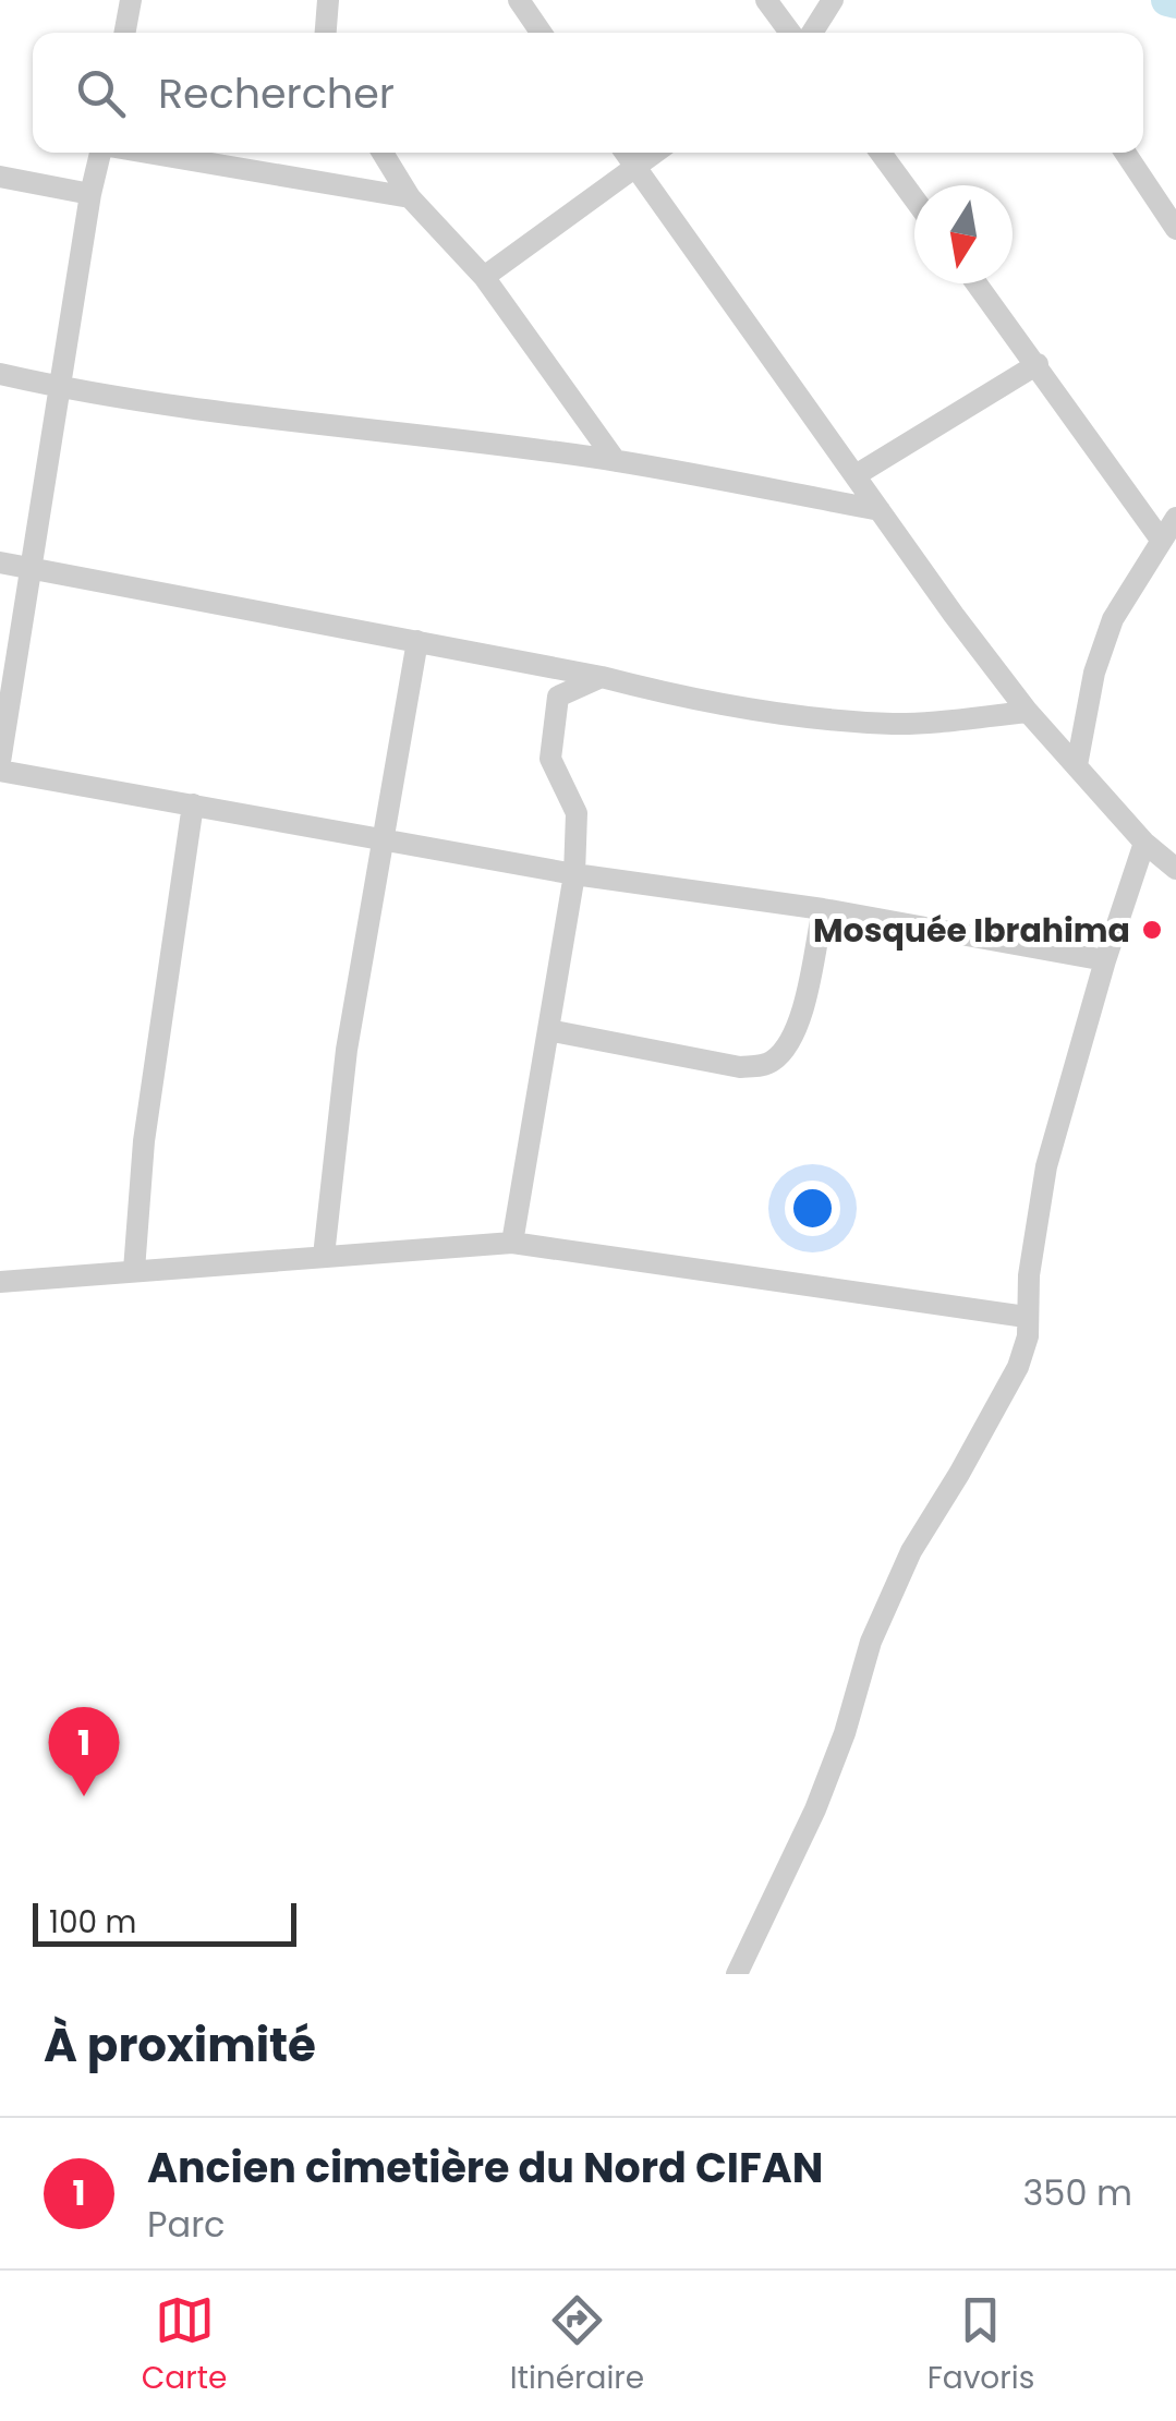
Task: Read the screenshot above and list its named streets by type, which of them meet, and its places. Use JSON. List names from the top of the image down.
{
  "places": ["Mosquée Ibrahima"],
  "scale_bar": "100 m",
  "north": "bottom",
  "page": {
    "search": "Rechercher",
    "pins": "1",
    "scale": "100 m",
    "heading": "À proximité",
    "list": [
      {
        "mark": "1",
        "name": "Ancien cimetière du Nord CIFAN",
        "note": "Parc",
        "value": "350 m"
      }
    ],
    "nav": ["Carte", "Itinéraire", "Favoris"]
  }
}
